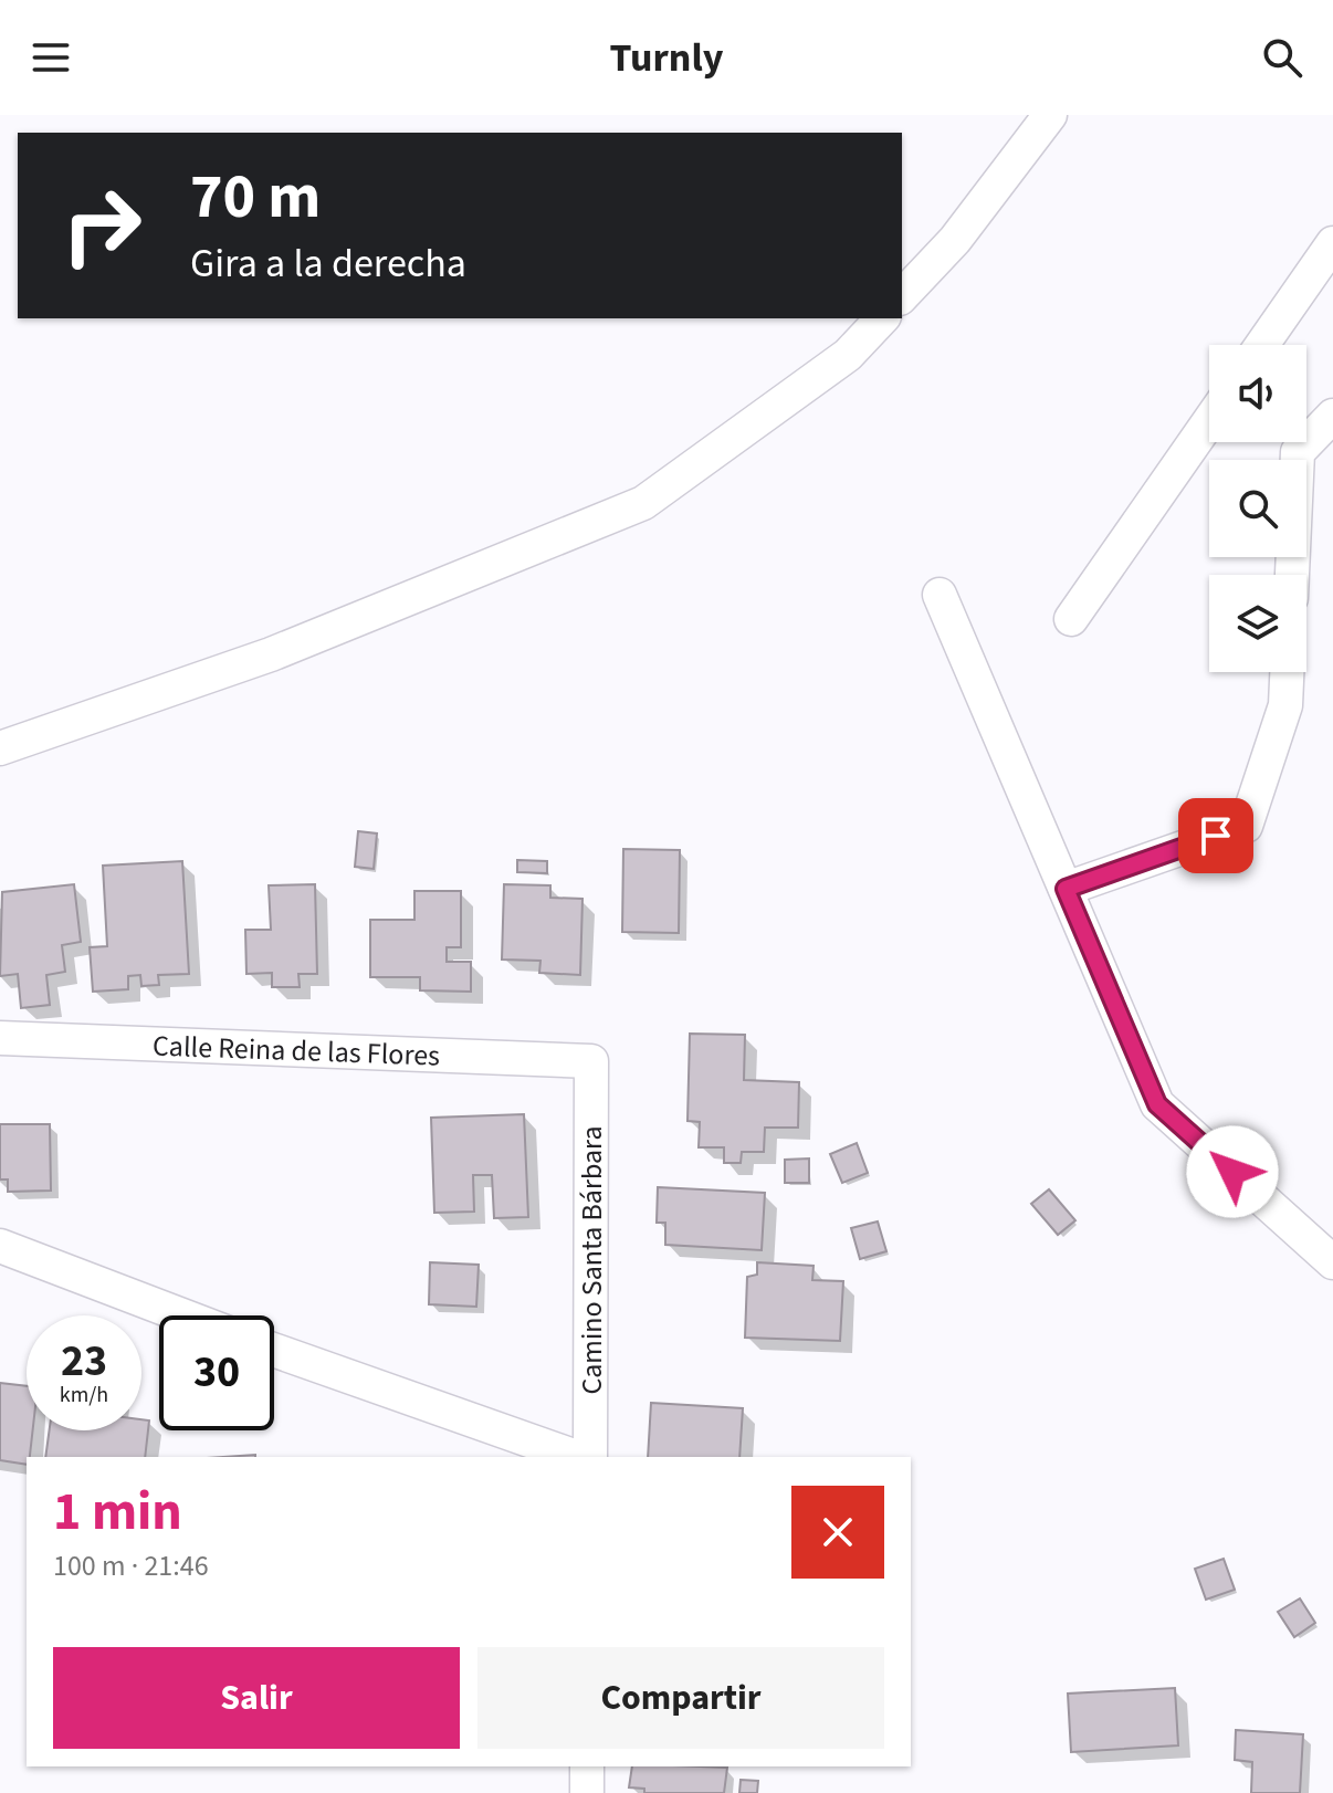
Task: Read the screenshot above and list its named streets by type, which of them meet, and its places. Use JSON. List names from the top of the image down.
{
  "streets": {
    "street": ["Calle Reina de las Flores", "Camino Santa Bárbara"]
  },
  "crossings": [
    ["Calle Reina de las Flores", "Camino Santa Bárbara"]
  ],
  "page": {
    "header": "Turnly",
    "turn": ["70 m", "Gira a la derecha"],
    "speed": "23 km/h",
    "limit": "30",
    "heading": ["1 min", "100 m · 21:46"],
    "buttons": ["Salir", "Compartir"]
  }
}
